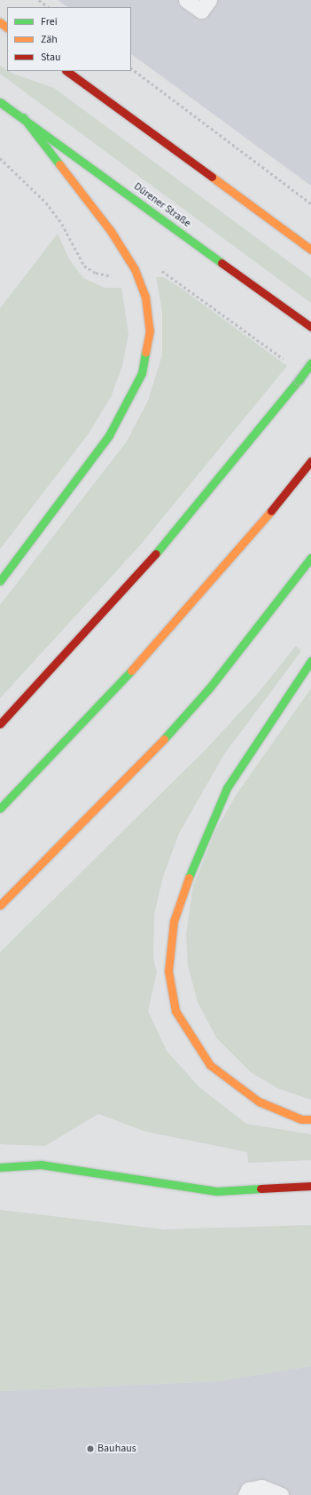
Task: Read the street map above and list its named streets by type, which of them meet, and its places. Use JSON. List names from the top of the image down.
{
  "streets": {
    "main road": ["Dürener Straße"]
  },
  "places": ["Bauhaus"],
  "legend": ["Frei", "Zäh", "Stau"]
}
